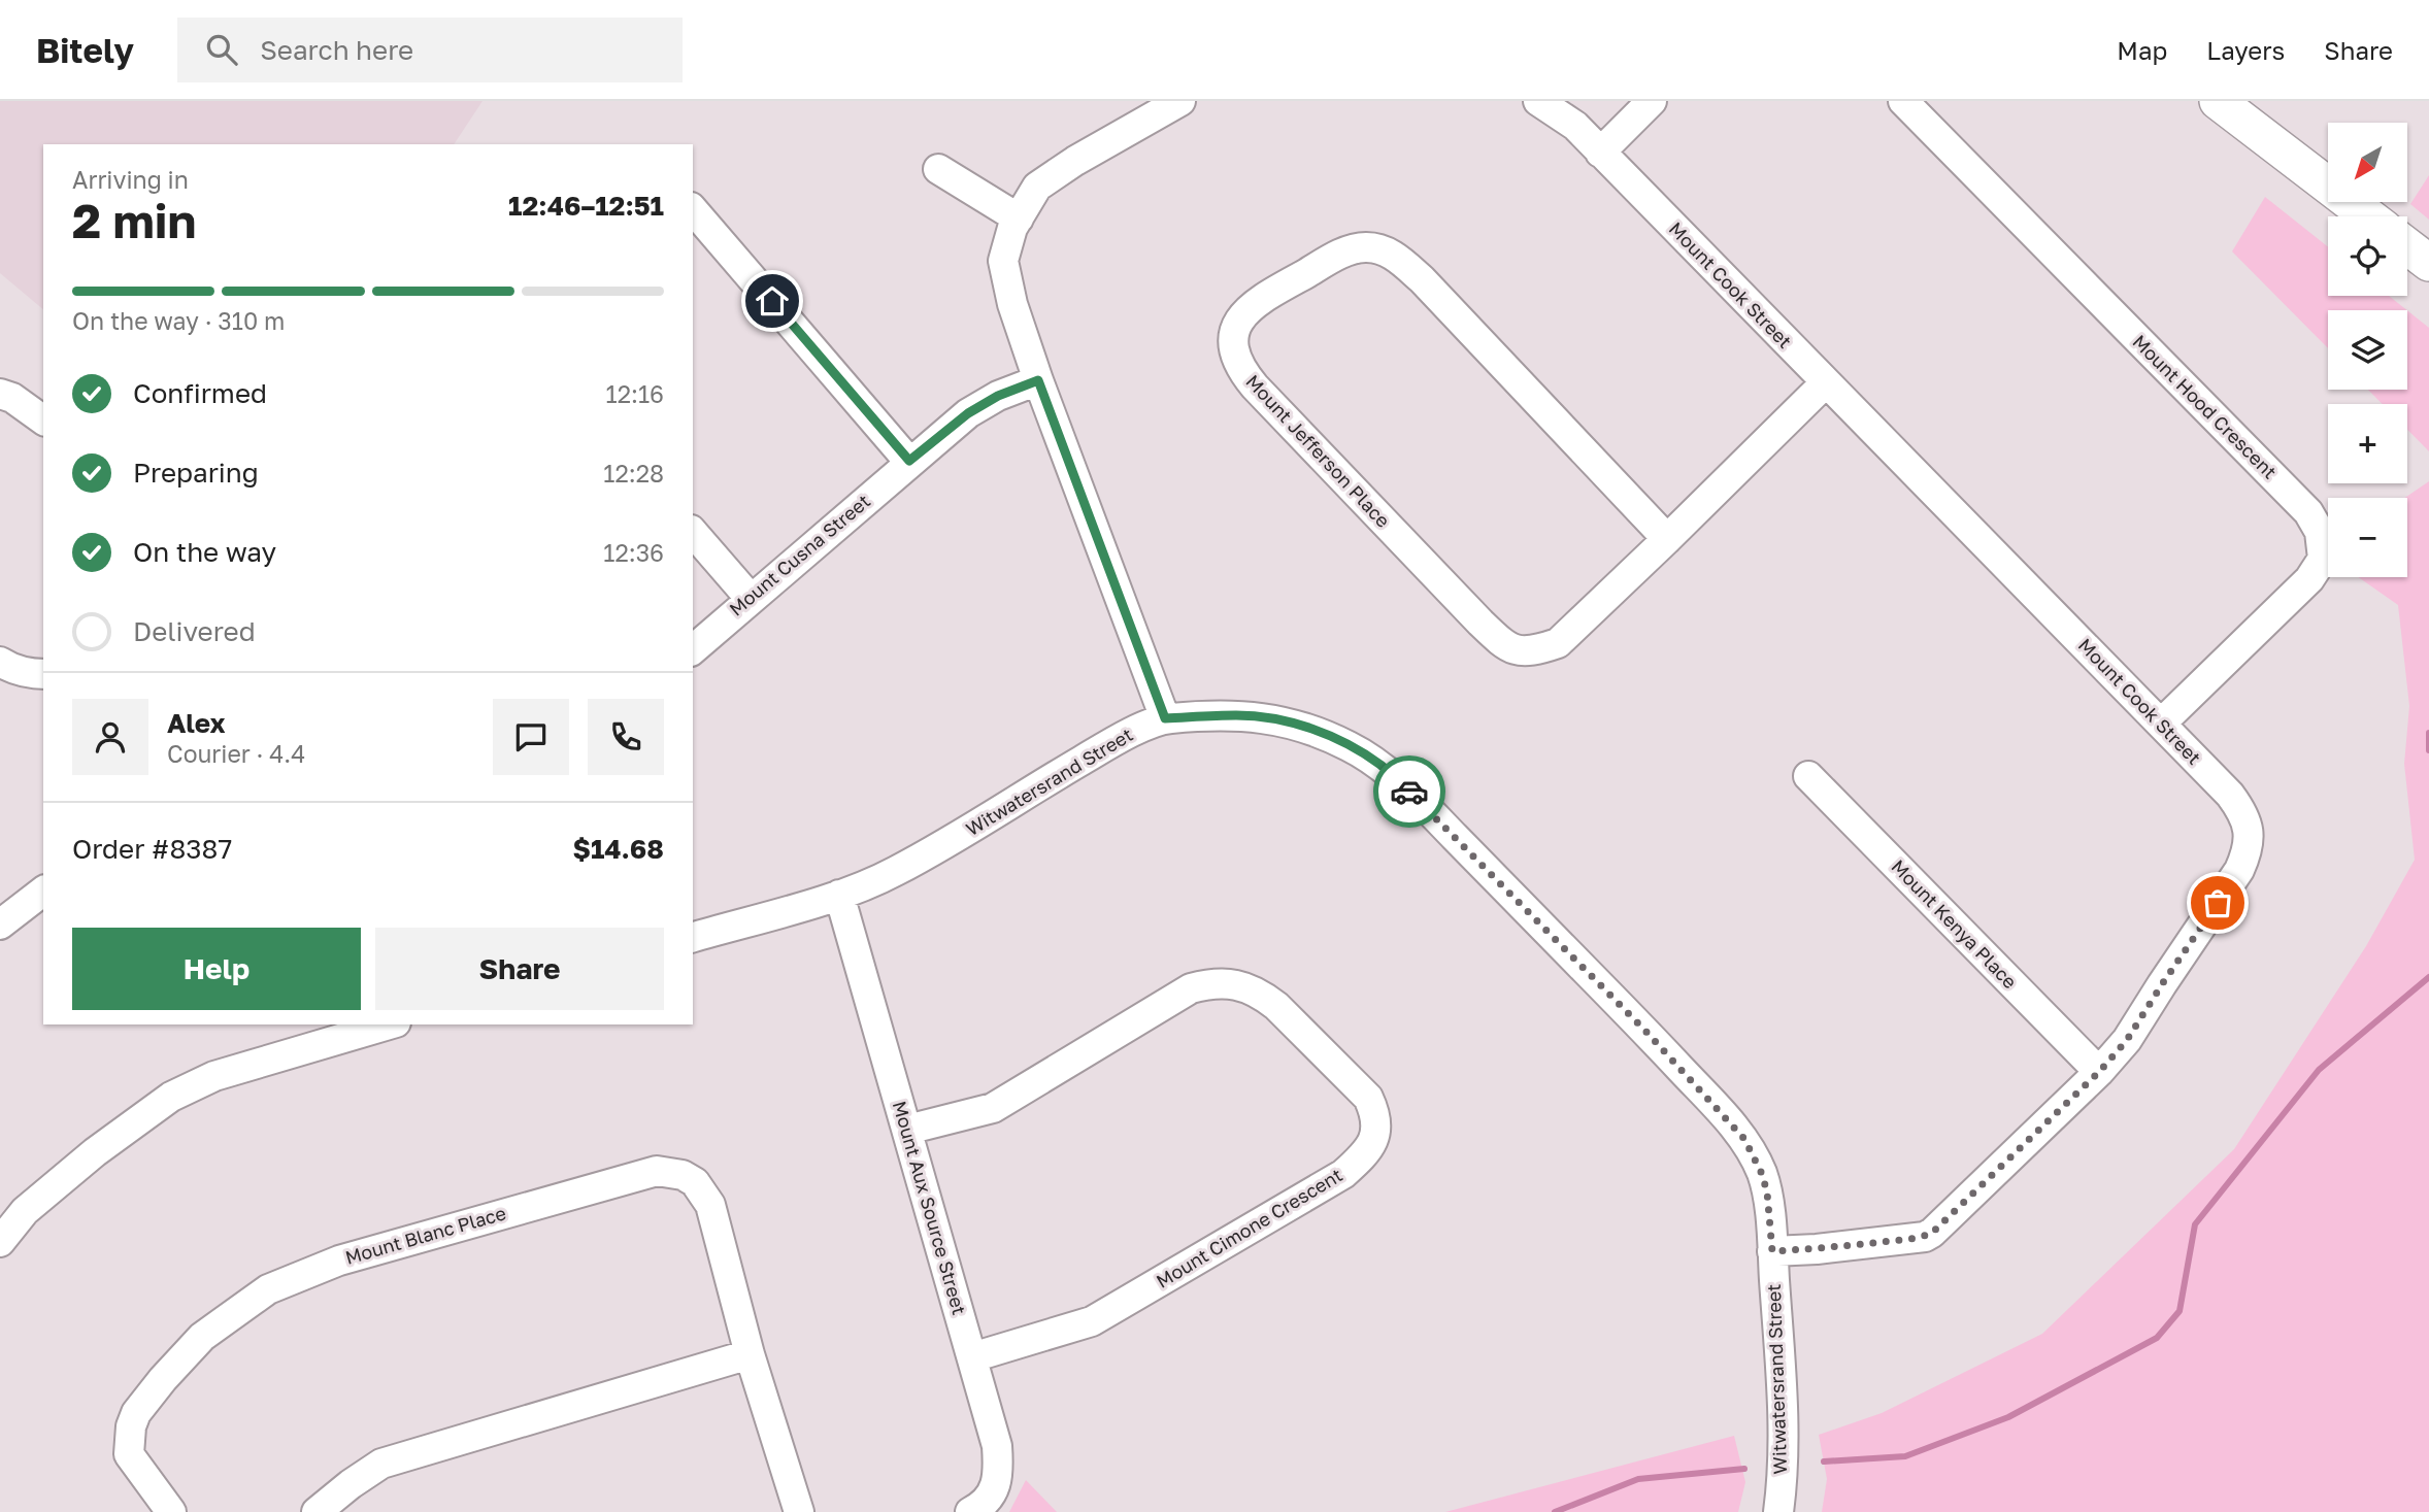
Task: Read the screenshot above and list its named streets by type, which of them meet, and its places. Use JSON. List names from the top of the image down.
{
  "streets": {
    "street": [
      "Mount Cook Street",
      "Mount Hood Crescent",
      "Mount Jefferson Place",
      "Mount Cusna Street",
      "Witwatersrand Street",
      "Mount Kenya Place",
      "Mount Aux Source Street",
      "Mount Cimone Crescent",
      "Mount Blanc Place"
    ]
  },
  "crossings": [
    ["Mount Cook Street", "Mount Hood Crescent"],
    ["Mount Cook Street", "Mount Jefferson Place"],
    ["Mount Cook Street", "Witwatersrand Street"],
    ["Mount Cook Street", "Mount Kenya Place"],
    ["Witwatersrand Street", "Mount Aux Source Street"],
    ["Mount Aux Source Street", "Mount Cimone Crescent"]
  ],
  "north": "bottom left",
  "page": {
    "header": "Bitely",
    "search": "Search here",
    "nav": ["Map", "Layers", "Share"],
    "map_buttons": ["+", "−"],
    "heading": ["2 min", "Arriving in", "12:46–12:51"],
    "panel": [
      "Alex",
      "Courier · 4.4",
      "Order #8387",
      "$14.68"
    ],
    "bar": "On the way · 310 m",
    "list": [
      ["Confirmed", "12:16"],
      ["Preparing", "12:28"],
      ["On the way", "12:36"],
      "Delivered"
    ],
    "buttons": ["Help", "Share"]
  }
}
